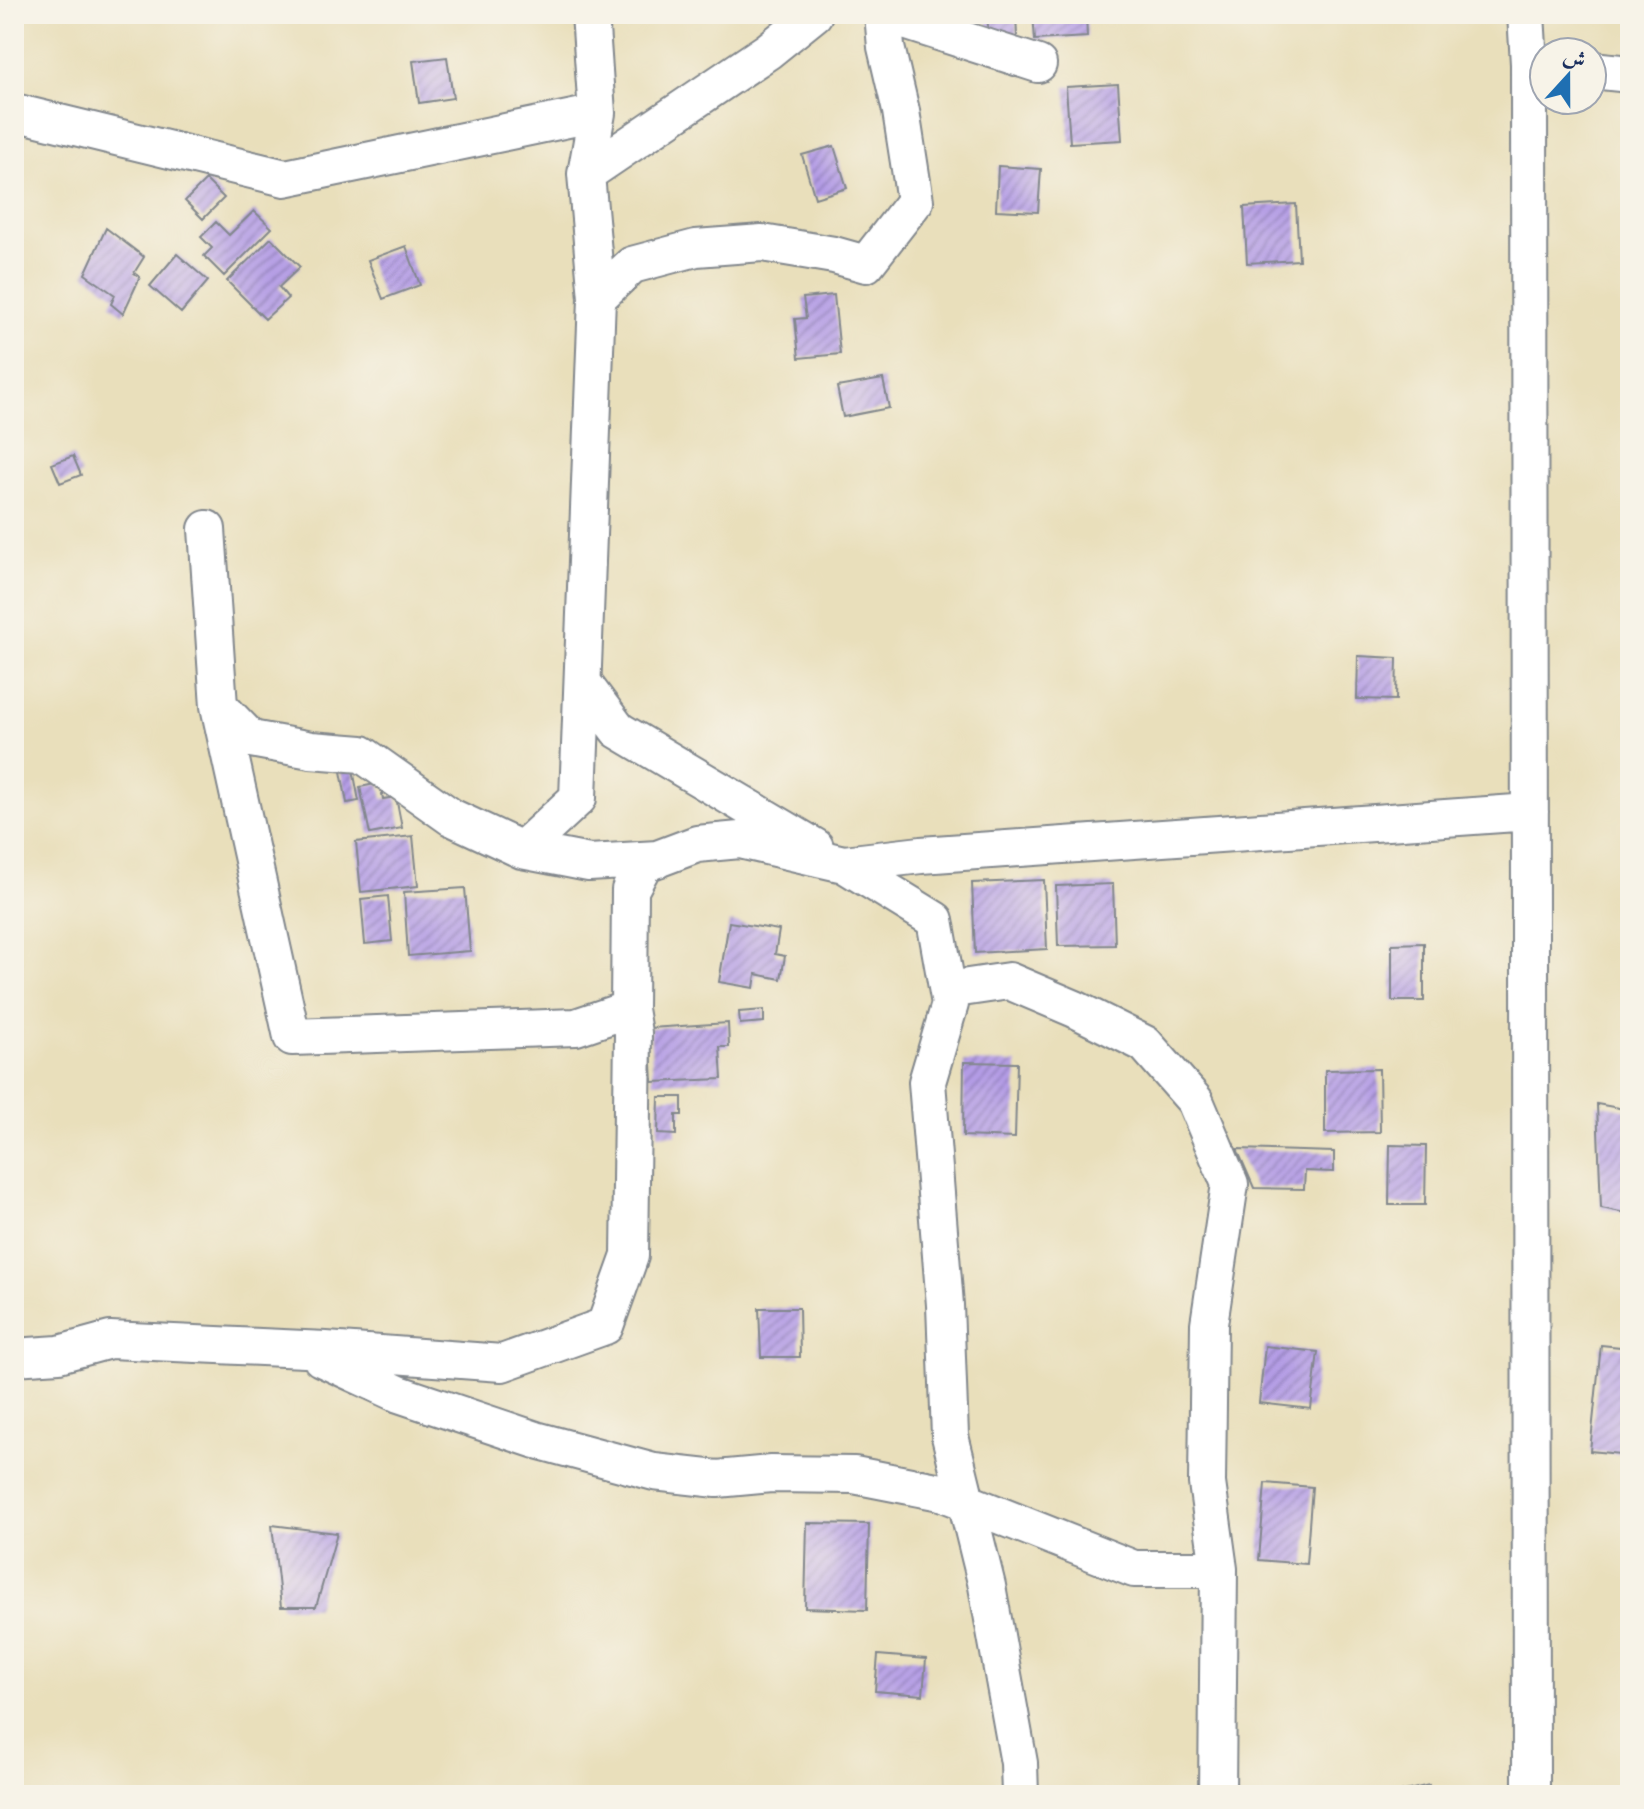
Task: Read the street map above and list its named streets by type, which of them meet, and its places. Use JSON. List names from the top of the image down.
{
  "north": "top"
}
